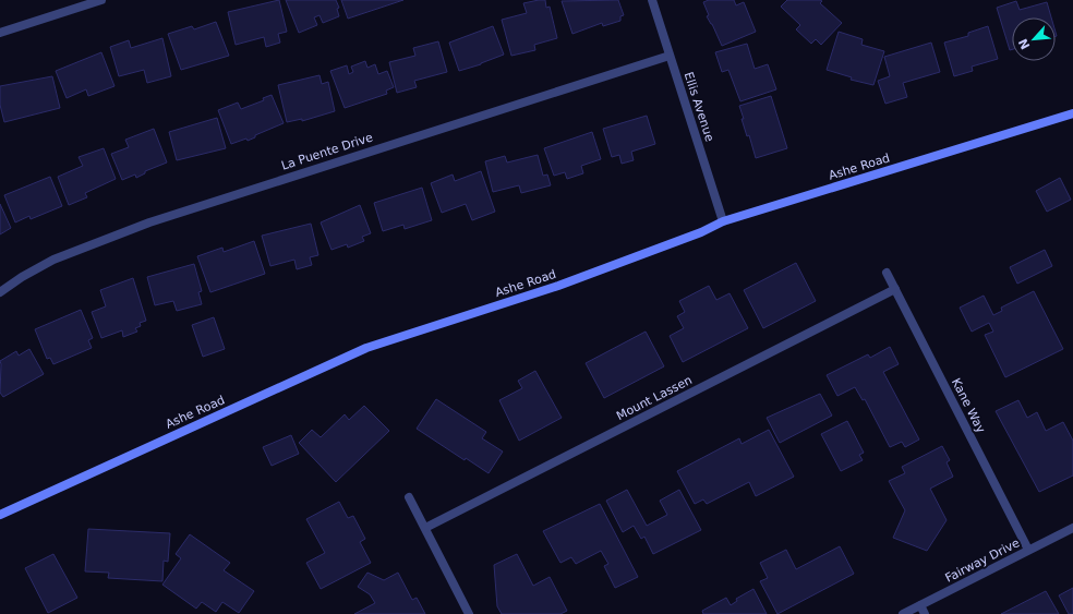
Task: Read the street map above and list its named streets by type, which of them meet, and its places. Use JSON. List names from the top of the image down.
{
  "streets": {
    "street": [
      "Ellis Avenue",
      "La Puente Drive",
      "Ashe Road",
      "Mount Lassen",
      "Kane Way",
      "Fairway Drive"
    ]
  },
  "crossings": [
    ["Ellis Avenue", "La Puente Drive"],
    ["Ellis Avenue", "Ashe Road"],
    ["Mount Lassen", "Kane Way"],
    ["Kane Way", "Fairway Drive"]
  ],
  "north": "bottom left"
}
